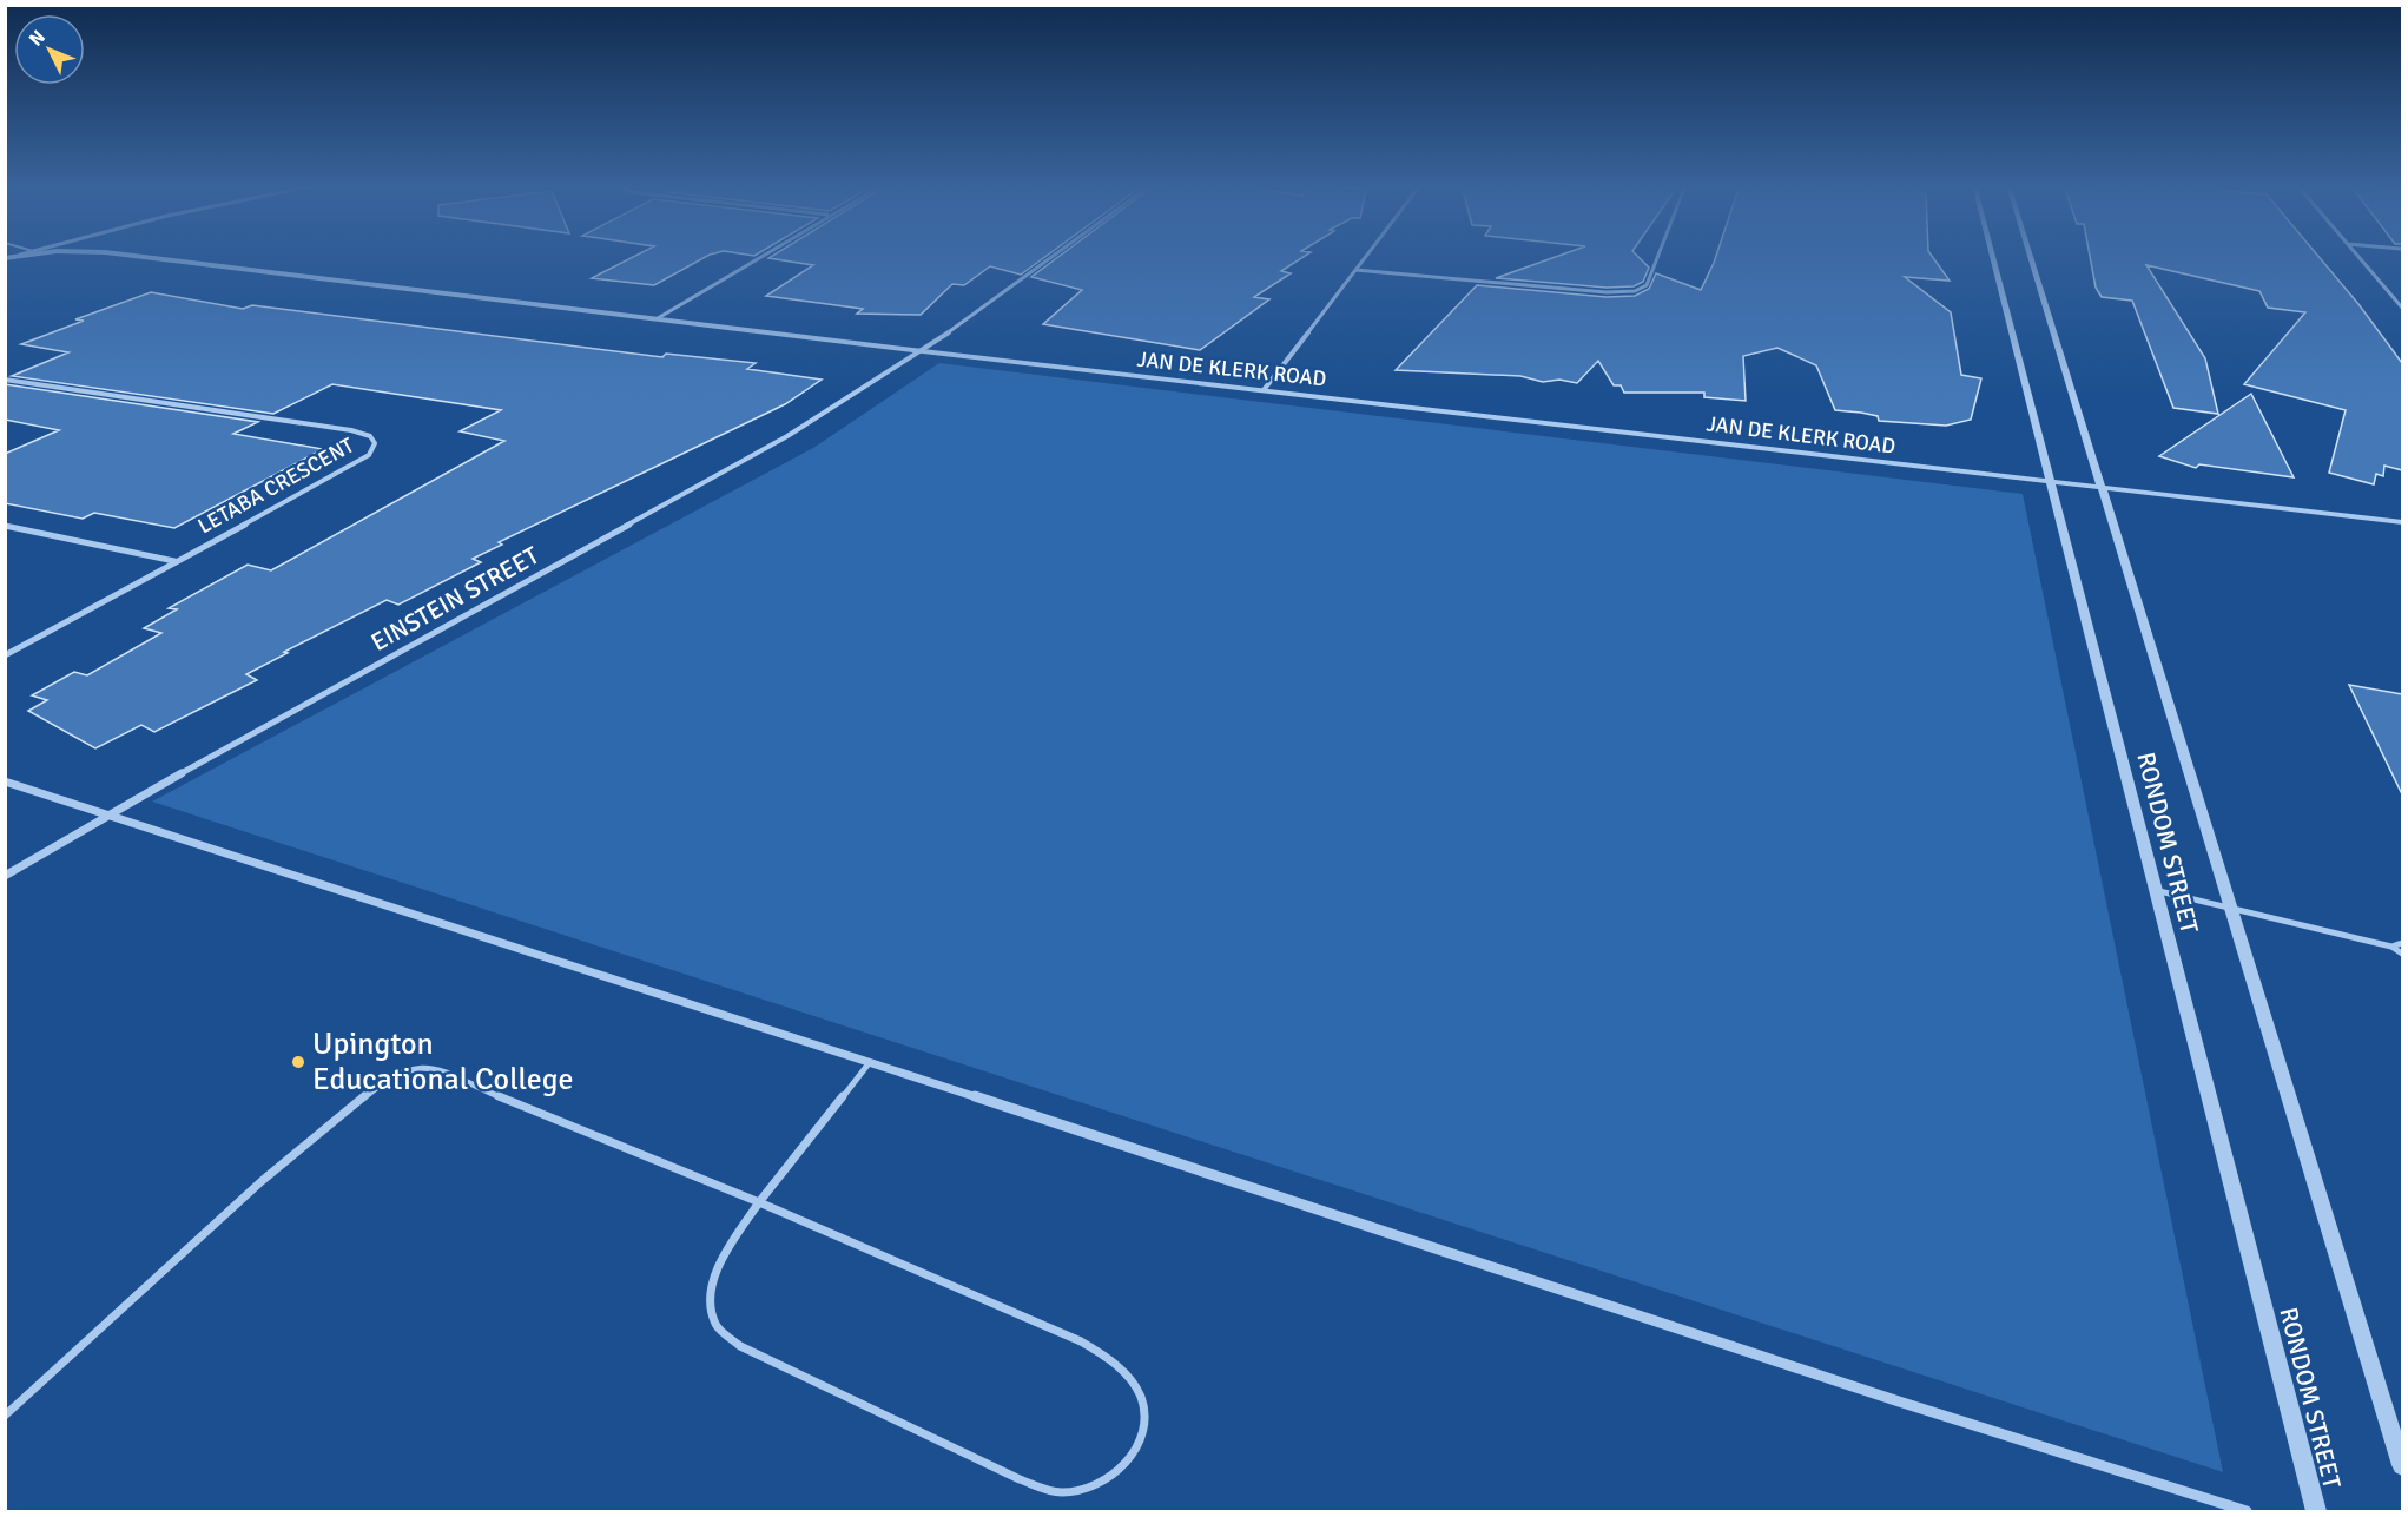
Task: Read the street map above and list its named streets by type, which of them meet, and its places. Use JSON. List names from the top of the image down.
{
  "streets": {
    "street": [
      "JAN DE KLERK ROAD",
      "LETABA CRESCENT",
      "EINSTEIN STREET",
      "RONDOM STREET"
    ]
  },
  "crossings": [
    ["JAN DE KLERK ROAD", "EINSTEIN STREET"],
    ["JAN DE KLERK ROAD", "RONDOM STREET"]
  ],
  "places": ["Upington Educational College"],
  "north": "top left"
}
